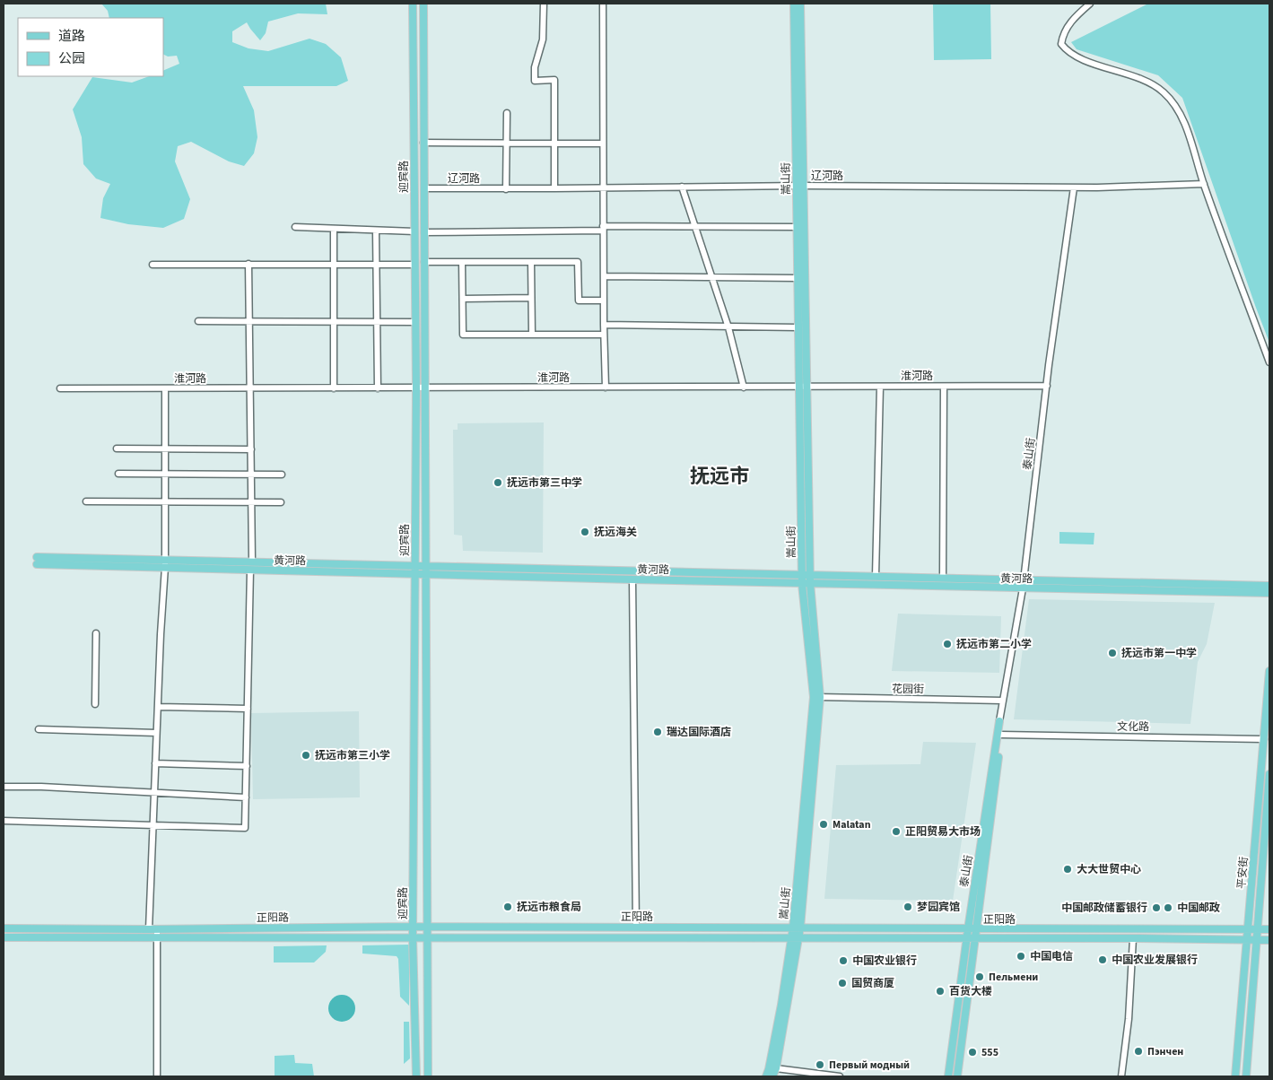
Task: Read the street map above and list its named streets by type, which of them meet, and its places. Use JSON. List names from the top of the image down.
{
  "streets": {
    "main road": [
      "迎宾路",
      "嵩山街",
      "泰山街",
      "黄河路",
      "平安街",
      "正阳路"
    ],
    "street": [
      "辽河路",
      "淮河路",
      "花园街",
      "文化路"
    ]
  },
  "crossings": [
    ["辽河路", "迎宾路"],
    ["辽河路", "嵩山街"],
    ["辽河路", "泰山街"],
    ["迎宾路", "淮河路"],
    ["迎宾路", "黄河路"],
    ["迎宾路", "正阳路"],
    ["嵩山街", "淮河路"],
    ["嵩山街", "黄河路"],
    ["嵩山街", "花园街"],
    ["嵩山街", "正阳路"],
    ["淮河路", "泰山街"],
    ["泰山街", "黄河路"],
    ["泰山街", "花园街"],
    ["泰山街", "文化路"],
    ["泰山街", "正阳路"],
    ["文化路", "平安街"],
    ["平安街", "正阳路"]
  ],
  "districts": ["抚远市"],
  "places": [
    "抚远市第三中学",
    "抚远海关",
    "抚远市第二小学",
    "抚远市第一中学",
    "瑞达国际酒店",
    "抚远市第三小学",
    "Malatan",
    "正阳贸易大市场",
    "大大世贸中心",
    "抚远市粮食局",
    "梦园宾馆",
    "中国邮政储蓄银行",
    "中国邮政",
    "中国电信",
    "中国农业发展银行",
    "中国农业银行",
    "Пельмени",
    "国贸商厦",
    "百货大楼",
    "Пэнчен",
    "555",
    "Первый модный"
  ],
  "legend": ["道路", "公园"]
}
